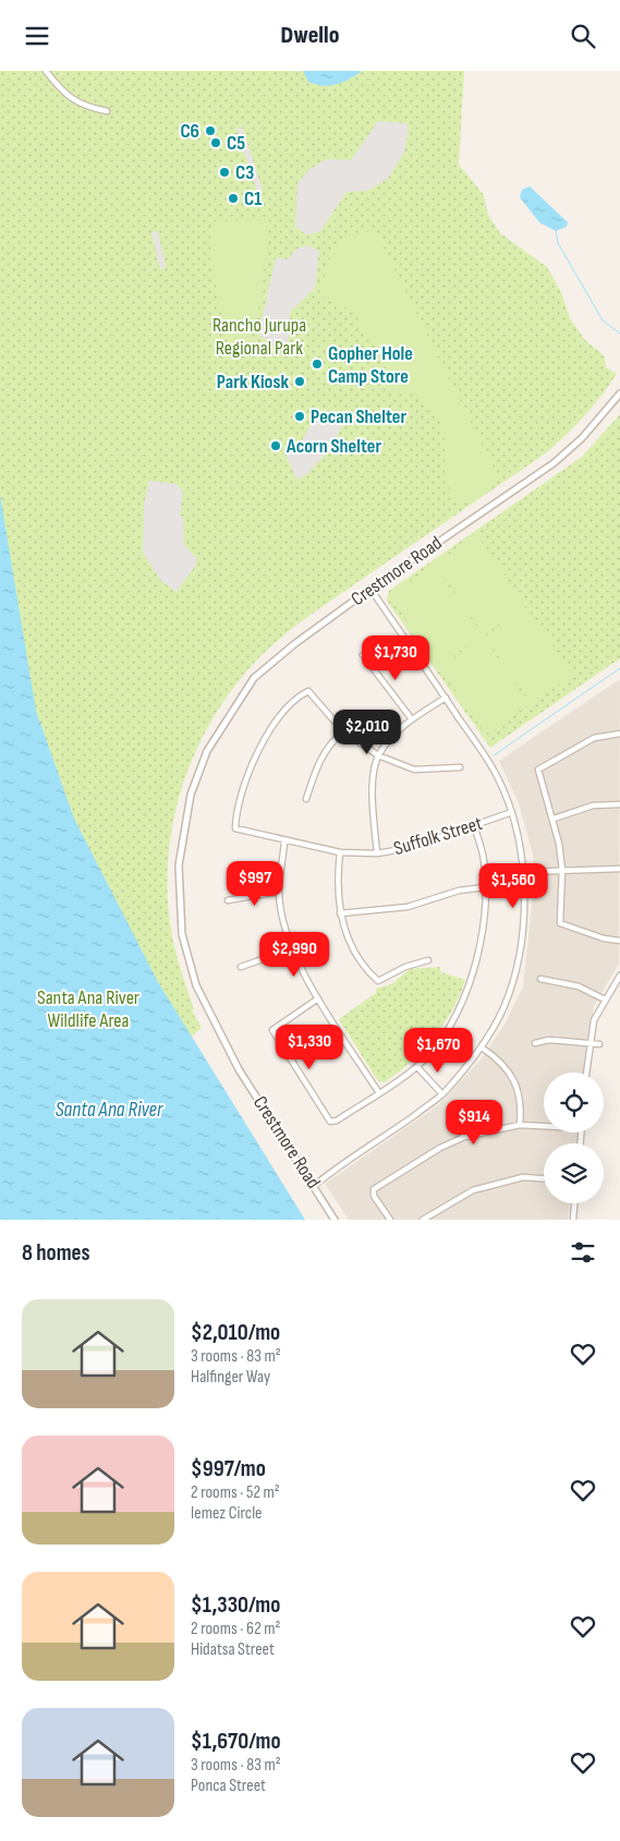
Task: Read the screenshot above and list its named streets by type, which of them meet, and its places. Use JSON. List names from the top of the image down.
{
  "streets": {
    "street": ["Crestmore Road", "Suffolk Street"]
  },
  "water": ["Santa Ana River"],
  "parks": ["Rancho Jurupa Regional Park", "Santa Ana River Wildlife Area"],
  "places": [
    "C6",
    "C5",
    "C3",
    "C1",
    "Gopher Hole Camp Store",
    "Park Kiosk",
    "Pecan Shelter",
    "Acorn Shelter"
  ],
  "page": {
    "header": "Dwello",
    "price": [
      "$1,730",
      "$2,010",
      "$997",
      "$1,560",
      "$2,990",
      "$1,330",
      "$1,670",
      "$914"
    ],
    "heading": "8 homes",
    "list": [
      {
        "name": "$2,010/mo",
        "note": "3 rooms · 83 m² · Halfinger Way"
      },
      {
        "name": "$997/mo",
        "note": "2 rooms · 52 m² · Iemez Circle"
      },
      {
        "name": "$1,330/mo",
        "note": "2 rooms · 62 m² · Hidatsa Street"
      },
      {
        "name": "$1,670/mo",
        "note": "3 rooms · 83 m² · Ponca Street"
      }
    ]
  }
}
